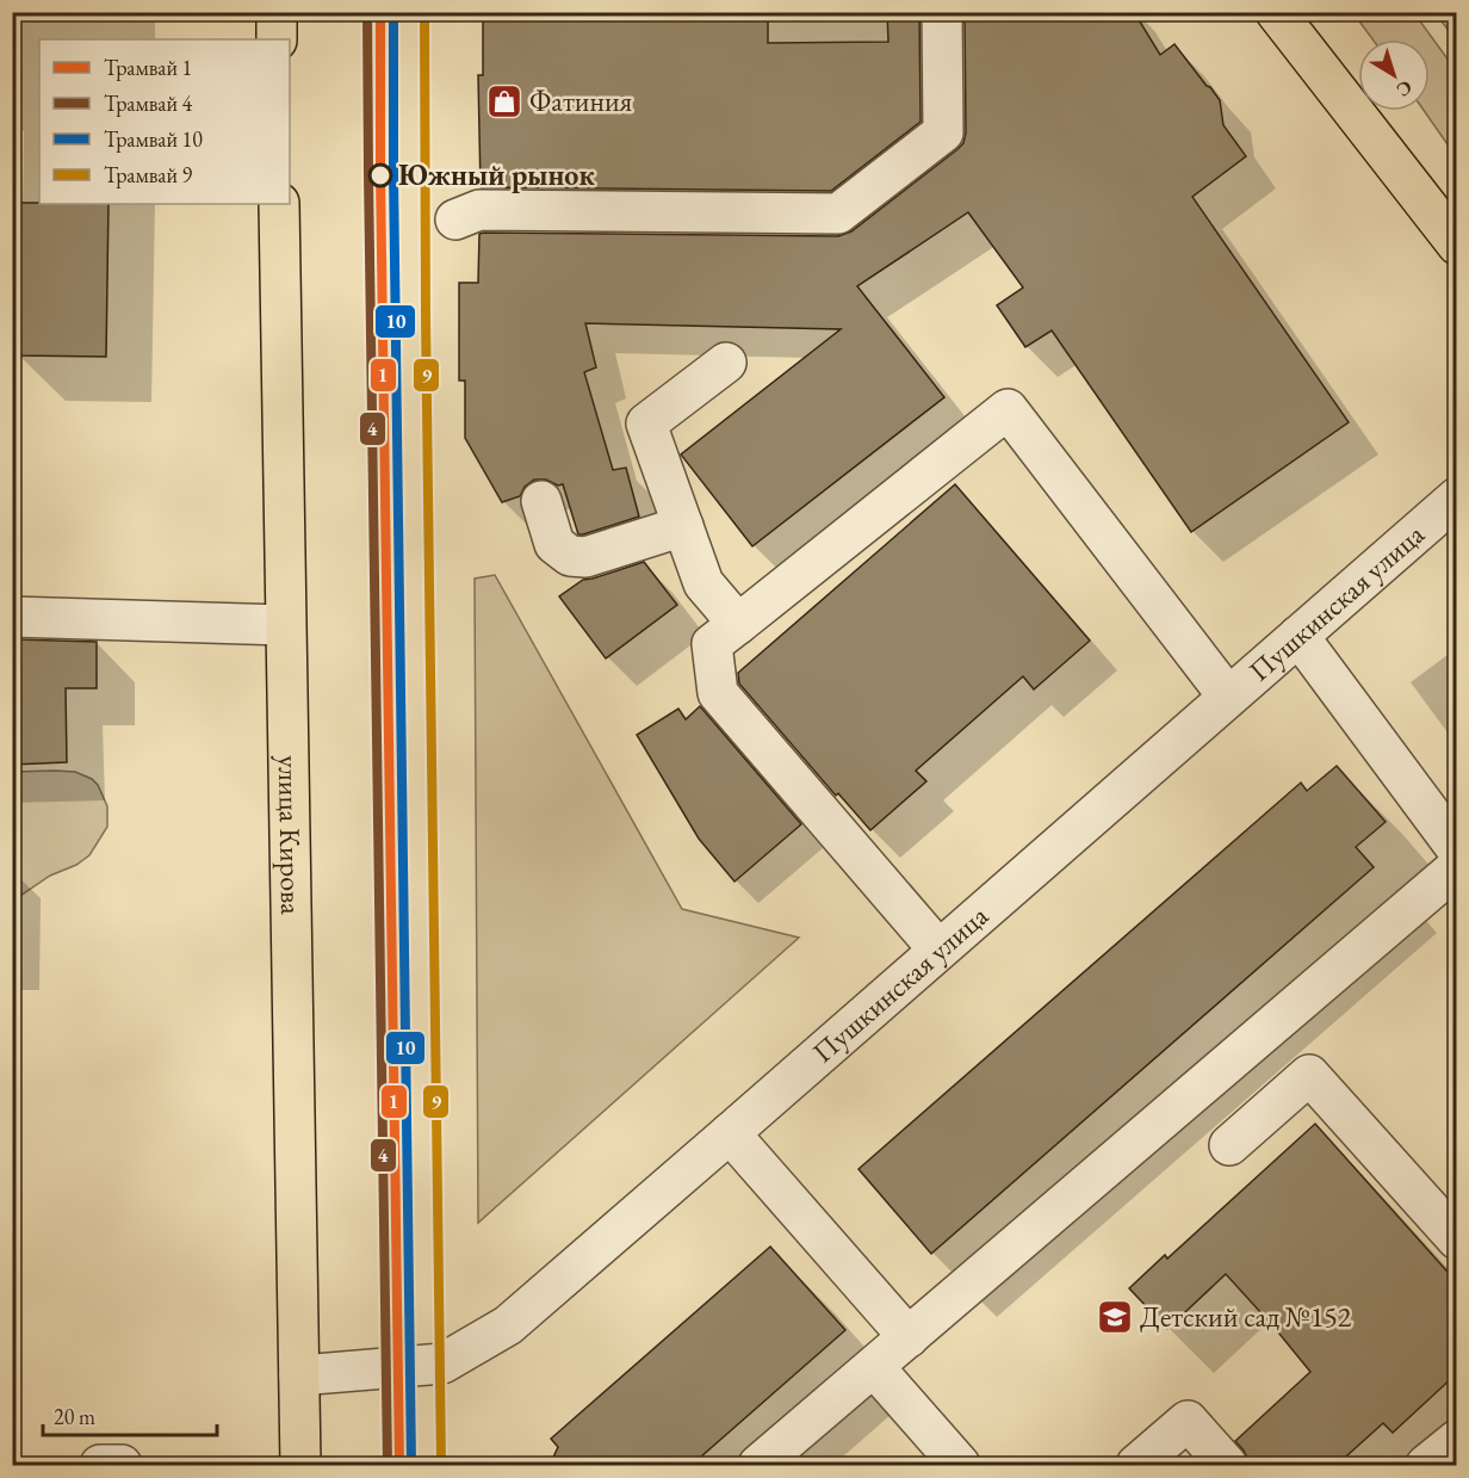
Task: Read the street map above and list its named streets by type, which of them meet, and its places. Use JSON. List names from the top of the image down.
{
  "streets": {
    "main road": ["улица Кирова"],
    "street": ["Пушкинская улица"]
  },
  "crossings": [
    ["Пушкинская улица", "улица Кирова"]
  ],
  "places": {
    "shop": ["Фатиния"],
    "other": ["Южный рынок"],
    "school or university": ["Детский сад №152"]
  },
  "lines": [
    "tram line 1",
    "tram line 4",
    "tram line 10",
    "tram line 9"
  ],
  "legend": [
    "Трамвай 1",
    "Трамвай 4",
    "Трамвай 10",
    "Трамвай 9"
  ],
  "scale_bar": "20 m",
  "north": "bottom right"
}
